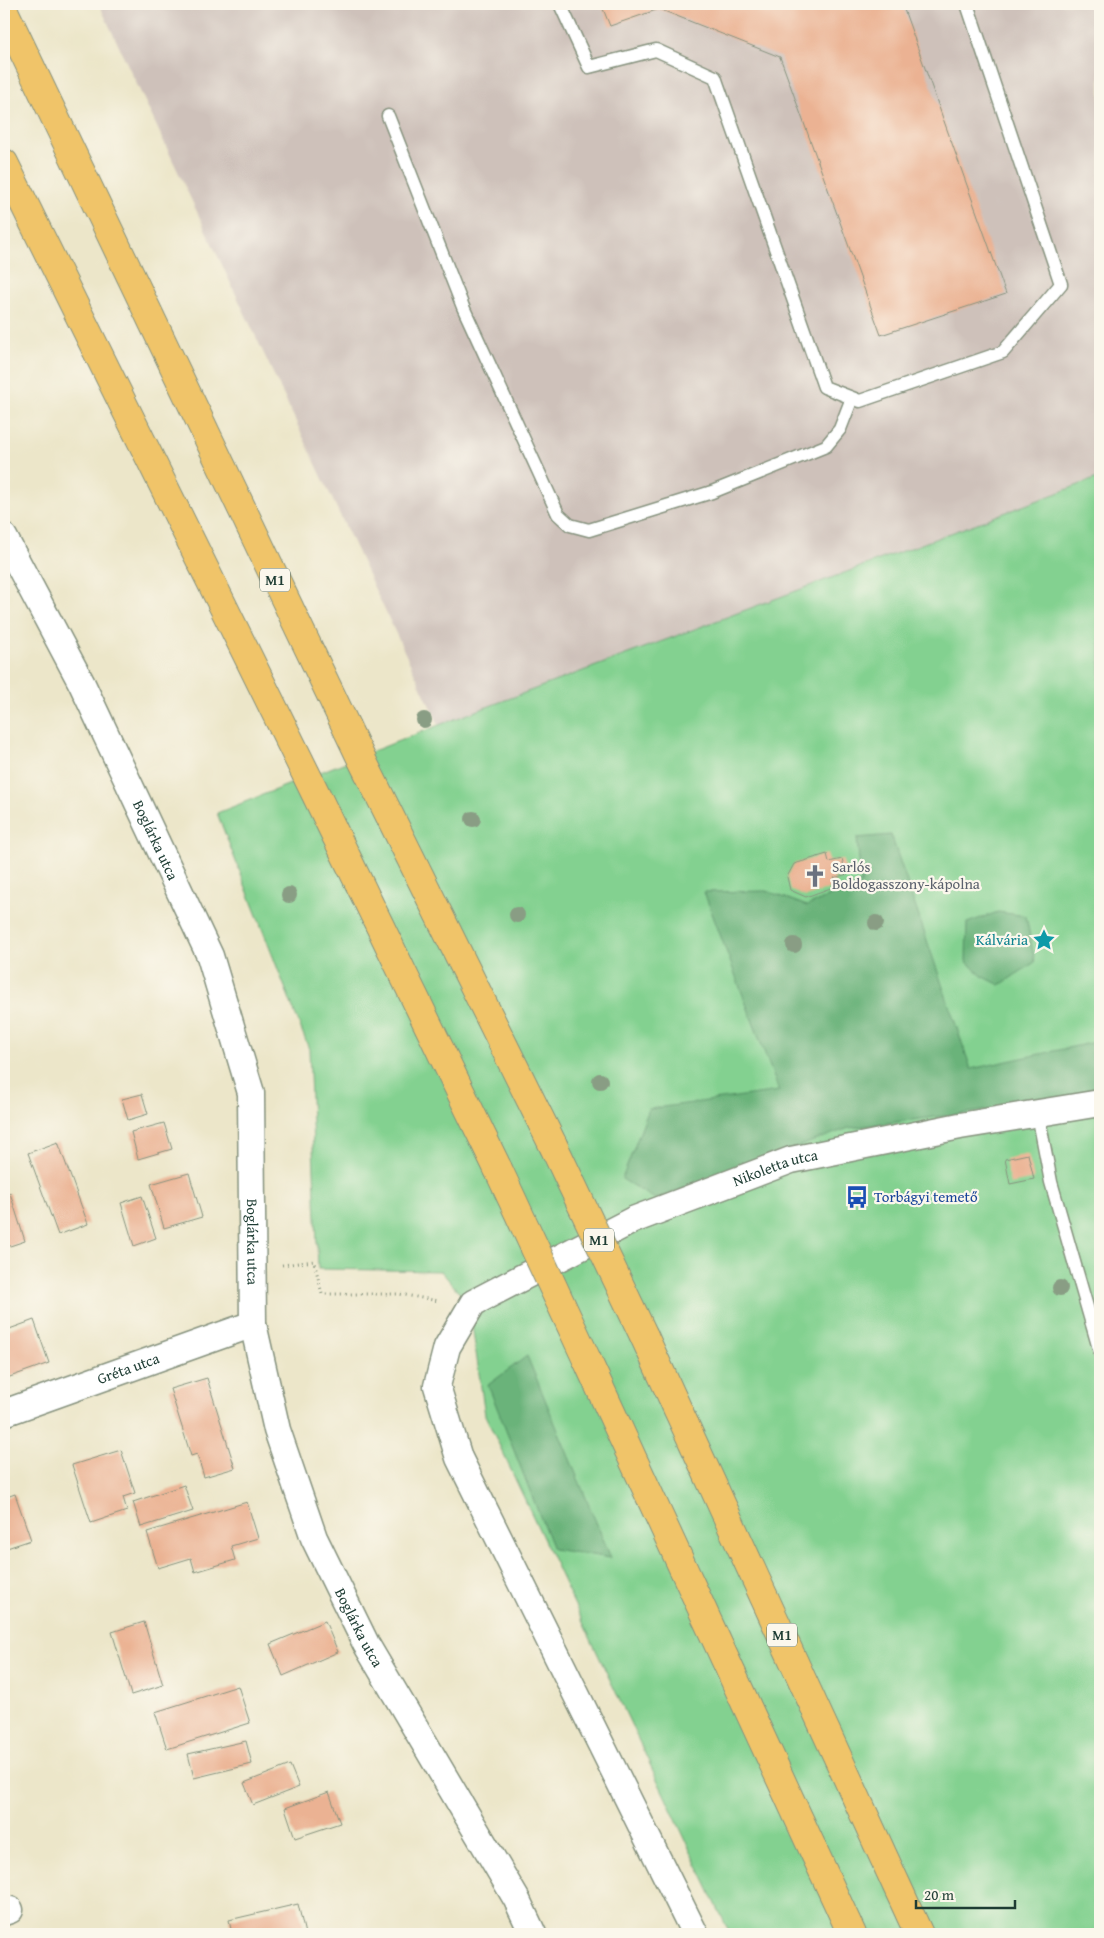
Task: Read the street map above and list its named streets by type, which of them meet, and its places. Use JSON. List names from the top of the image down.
{
  "streets": {
    "highway": ["M1"],
    "street": ["Boglárka utca", "Nikoletta utca", "Gréta utca"]
  },
  "crossings": [
    ["Boglárka utca", "Gréta utca"]
  ],
  "places": {
    "church": ["Sarlós Boldogasszony-kápolna"],
    "place": ["Kálvária"],
    "bus stop": ["Torbágyi temető"]
  },
  "scale_bar": "20 m"
}
